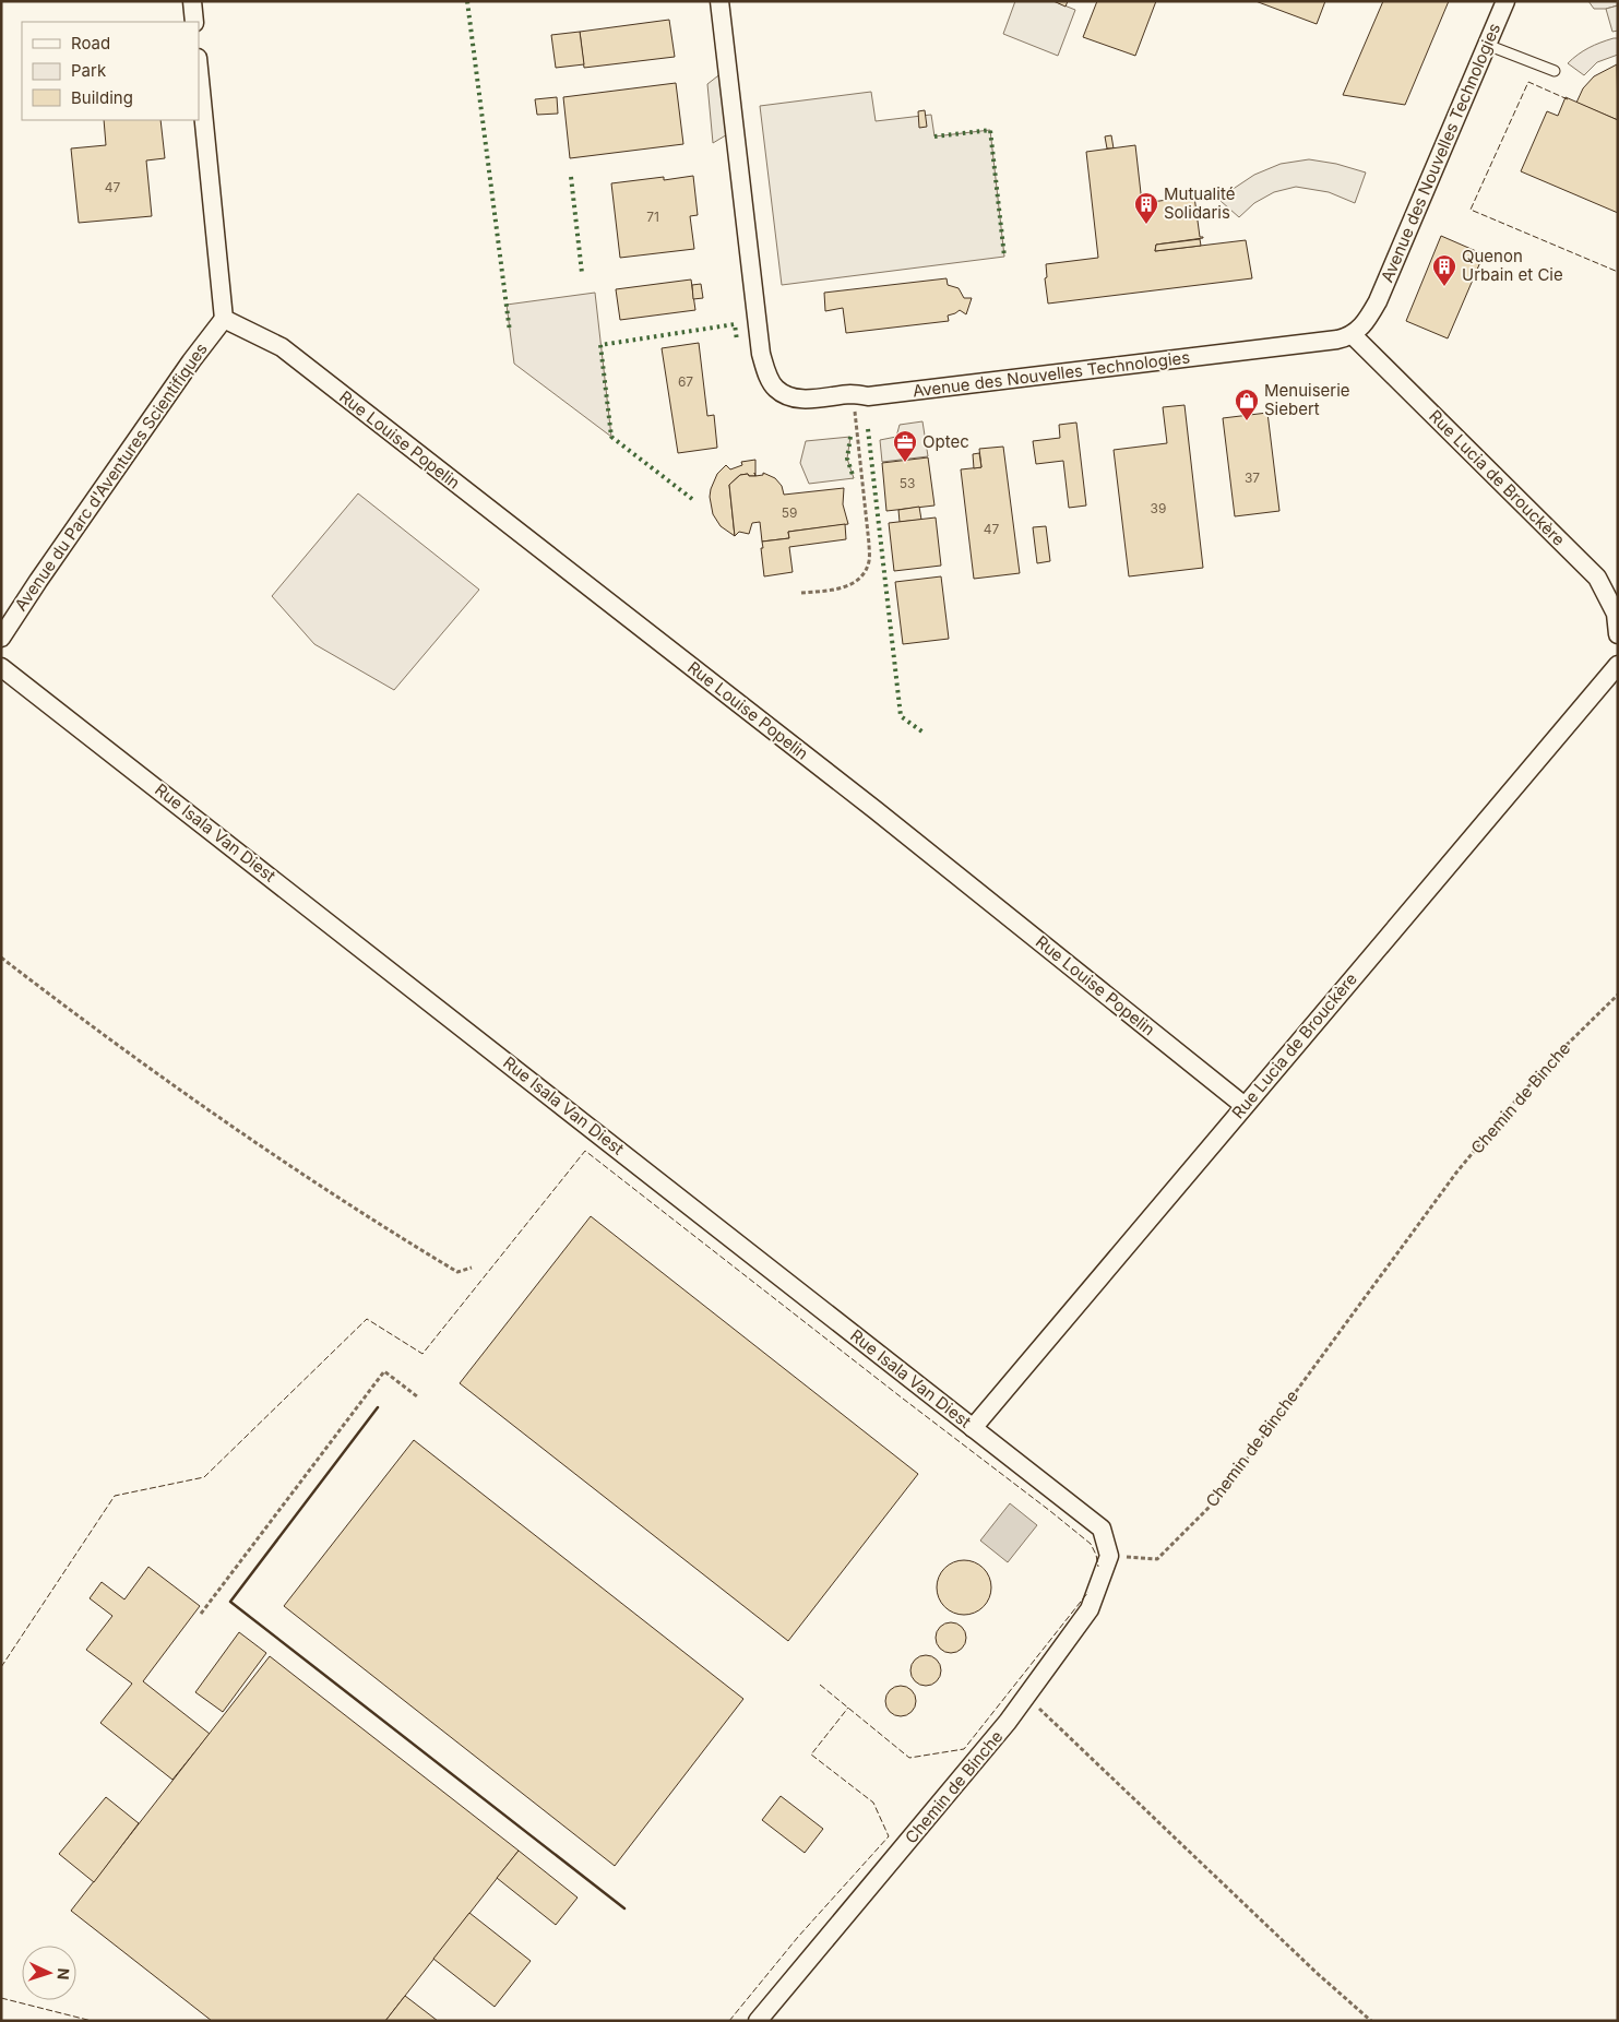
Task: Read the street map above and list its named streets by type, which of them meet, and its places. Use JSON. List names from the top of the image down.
{
  "streets": {
    "street": [
      "Avenue des Nouvelles Technologies",
      "Rue Louise Popelin",
      "Avenue du Parc d'Aventures Scientifiques",
      "Rue Lucia de Brouckère",
      "Rue Isala Van Diest",
      "Chemin de Binche"
    ]
  },
  "crossings": [
    ["Avenue des Nouvelles Technologies", "Rue Lucia de Brouckère"],
    ["Rue Louise Popelin", "Avenue du Parc d'Aventures Scientifiques"],
    ["Rue Louise Popelin", "Rue Lucia de Brouckère"],
    ["Rue Lucia de Brouckère", "Rue Isala Van Diest"],
    ["Rue Isala Van Diest", "Chemin de Binche"]
  ],
  "places": {
    "building": ["Mutualité Solidaris", "Quenon Urbain et Cie"],
    "shop": ["Menuiserie Siebert"],
    "office": ["Optec"]
  },
  "house_numbers": [
    "47",
    "71",
    "67",
    "37",
    "53",
    "39",
    "59",
    "47"
  ],
  "legend": ["Road", "Park", "Building"],
  "north": "right"
}
